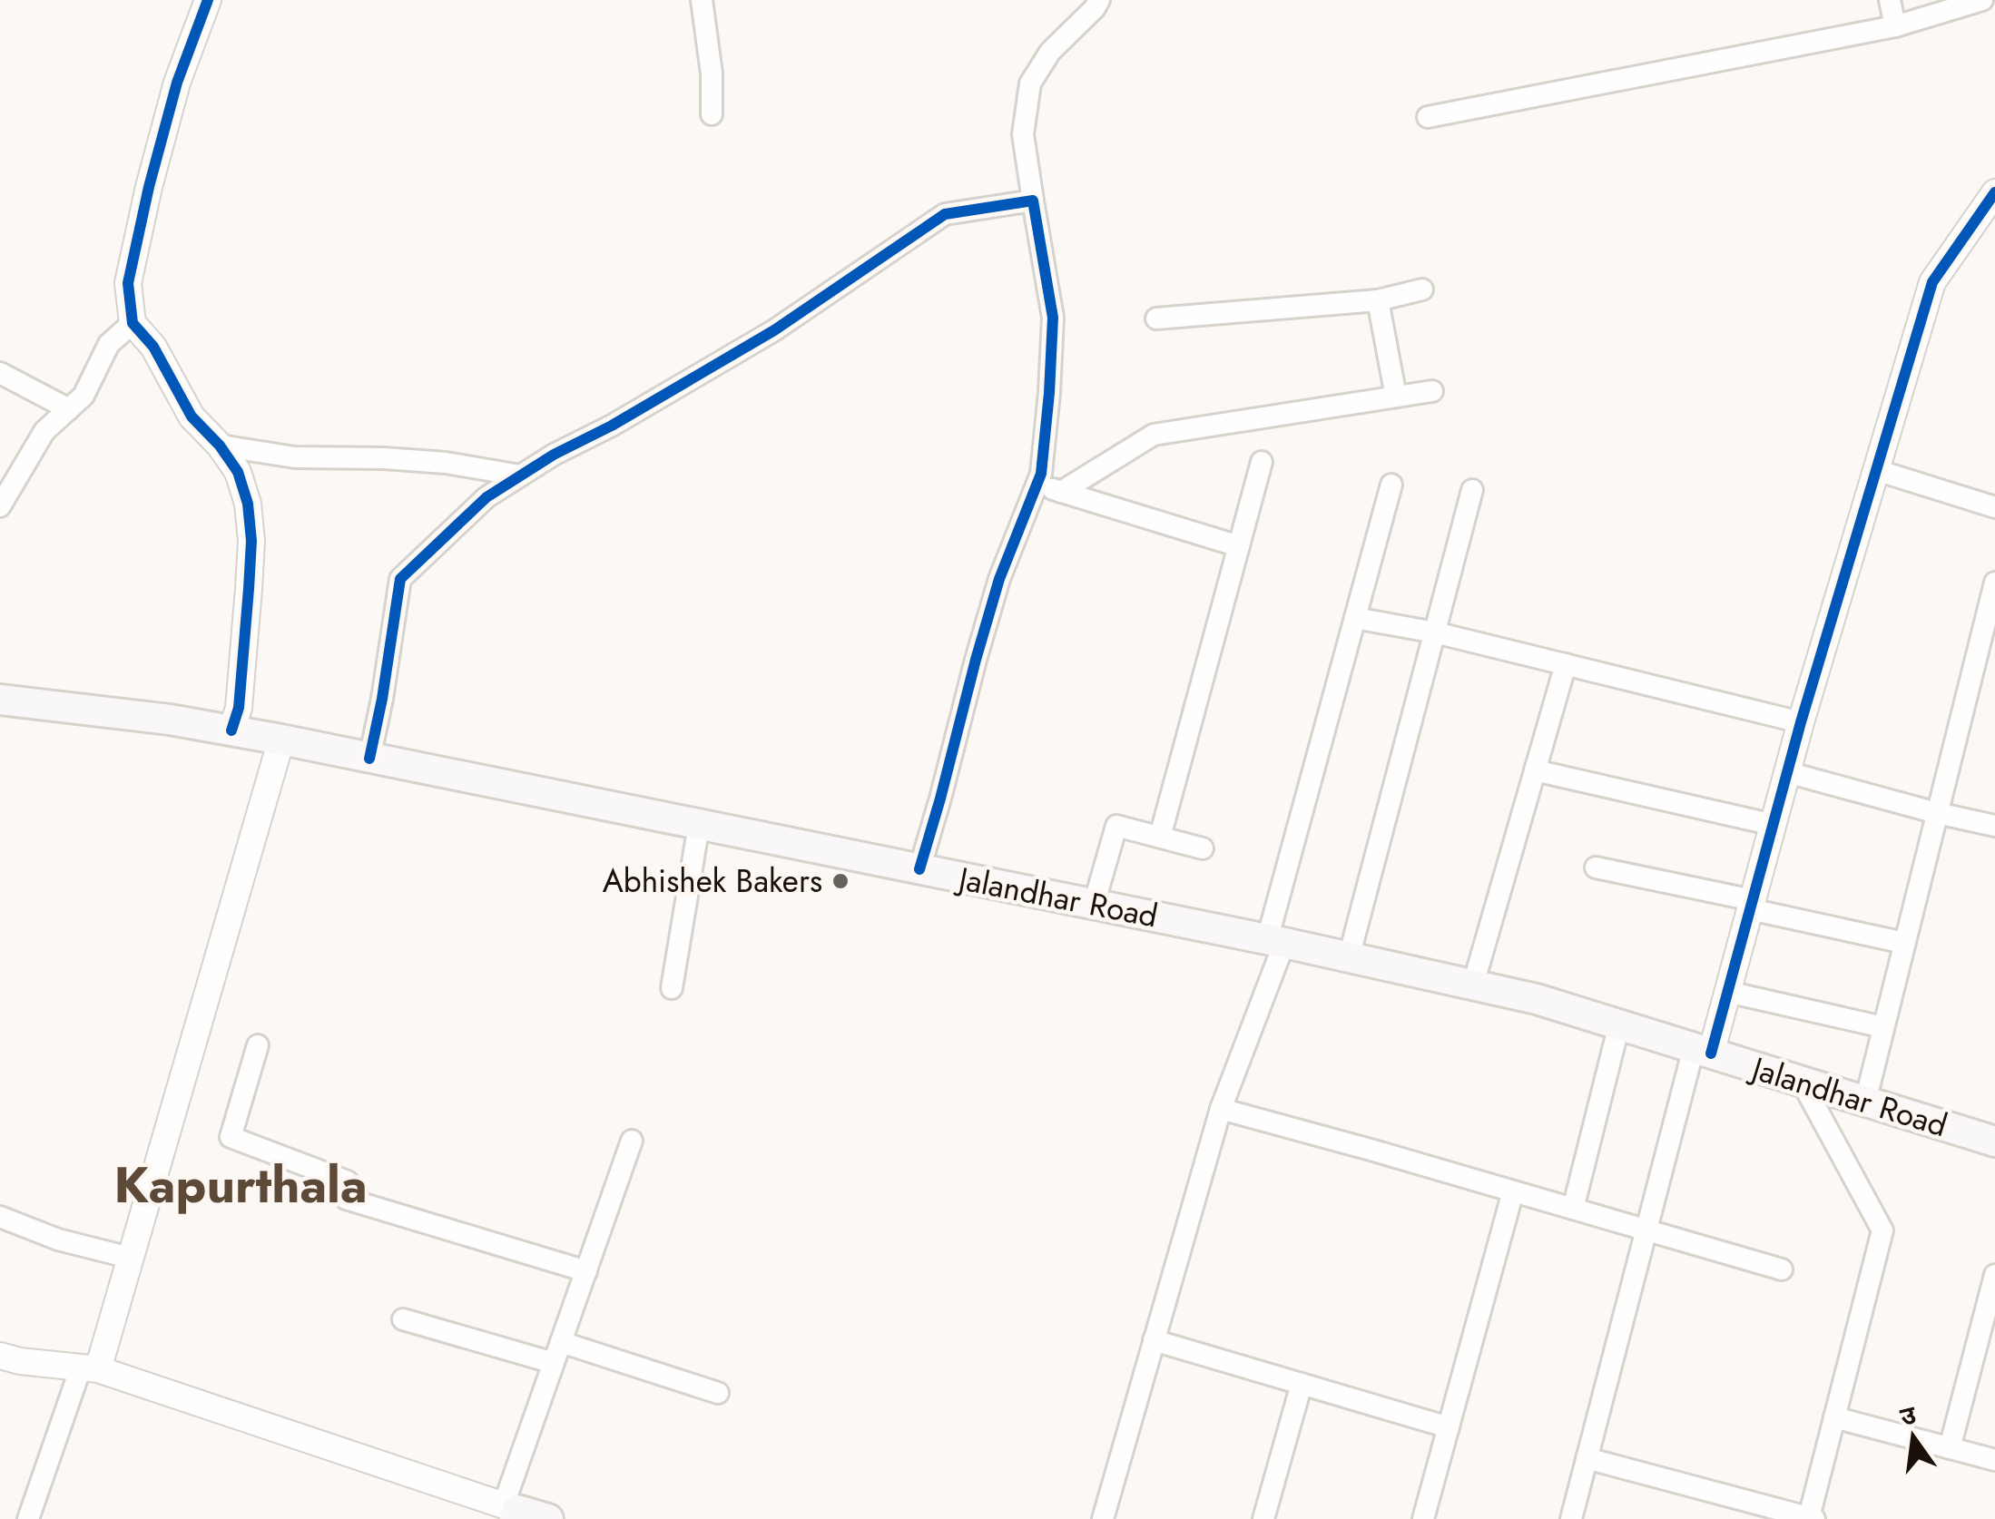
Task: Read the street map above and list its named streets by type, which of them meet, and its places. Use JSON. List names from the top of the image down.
{
  "streets": {
    "main road": ["Jalandhar Road"]
  },
  "districts": ["Kapurthala"],
  "places": ["Abhishek Bakers"],
  "north": "top"
}
